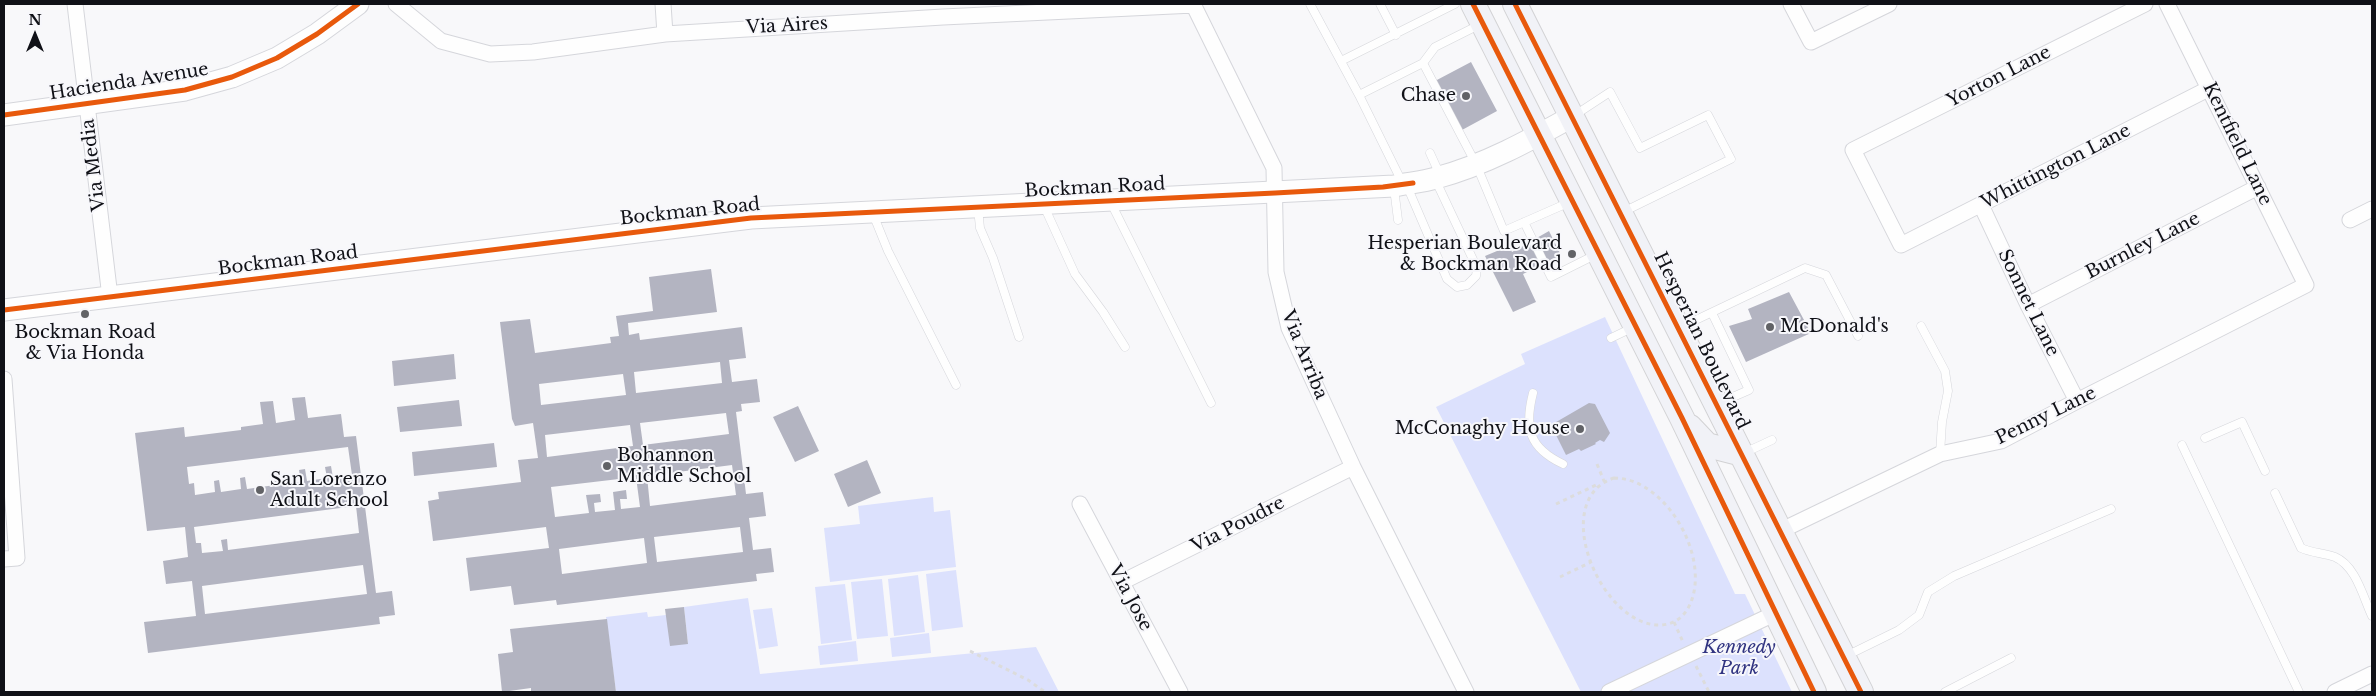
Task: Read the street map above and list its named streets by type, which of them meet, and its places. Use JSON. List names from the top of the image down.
{
  "streets": {
    "main road": ["Hesperian Boulevard"],
    "street": [
      "Via Aires",
      "Yorton Lane",
      "Hacienda Avenue",
      "Kentfield Lane",
      "Via Media",
      "Whittington Lane",
      "Bockman Road",
      "Burnley Lane",
      "Sonnet Lane",
      "Via Arriba",
      "Penny Lane",
      "Via Poudre",
      "Via Jose"
    ]
  },
  "crossings": [
    ["Via Aires", "Via Arriba"],
    ["Yorton Lane", "Whittington Lane"],
    ["Hacienda Avenue", "Via Media"],
    ["Kentfield Lane", "Whittington Lane"],
    ["Kentfield Lane", "Burnley Lane"],
    ["Kentfield Lane", "Penny Lane"],
    ["Via Media", "Bockman Road"],
    ["Whittington Lane", "Sonnet Lane"],
    ["Bockman Road", "Hesperian Boulevard"],
    ["Bockman Road", "Via Arriba"],
    ["Burnley Lane", "Sonnet Lane"],
    ["Sonnet Lane", "Penny Lane"],
    ["Hesperian Boulevard", "Penny Lane"],
    ["Via Arriba", "Via Poudre"],
    ["Via Poudre", "Via Jose"]
  ],
  "parks": ["Kennedy Park"],
  "places": [
    "Chase",
    "Hesperian Boulevard & Bockman Road",
    "Bockman Road & Via Honda",
    "McDonald's",
    "McConaghy House",
    "Bohannon Middle School",
    "San Lorenzo Adult School"
  ],
  "north": "top"
}
